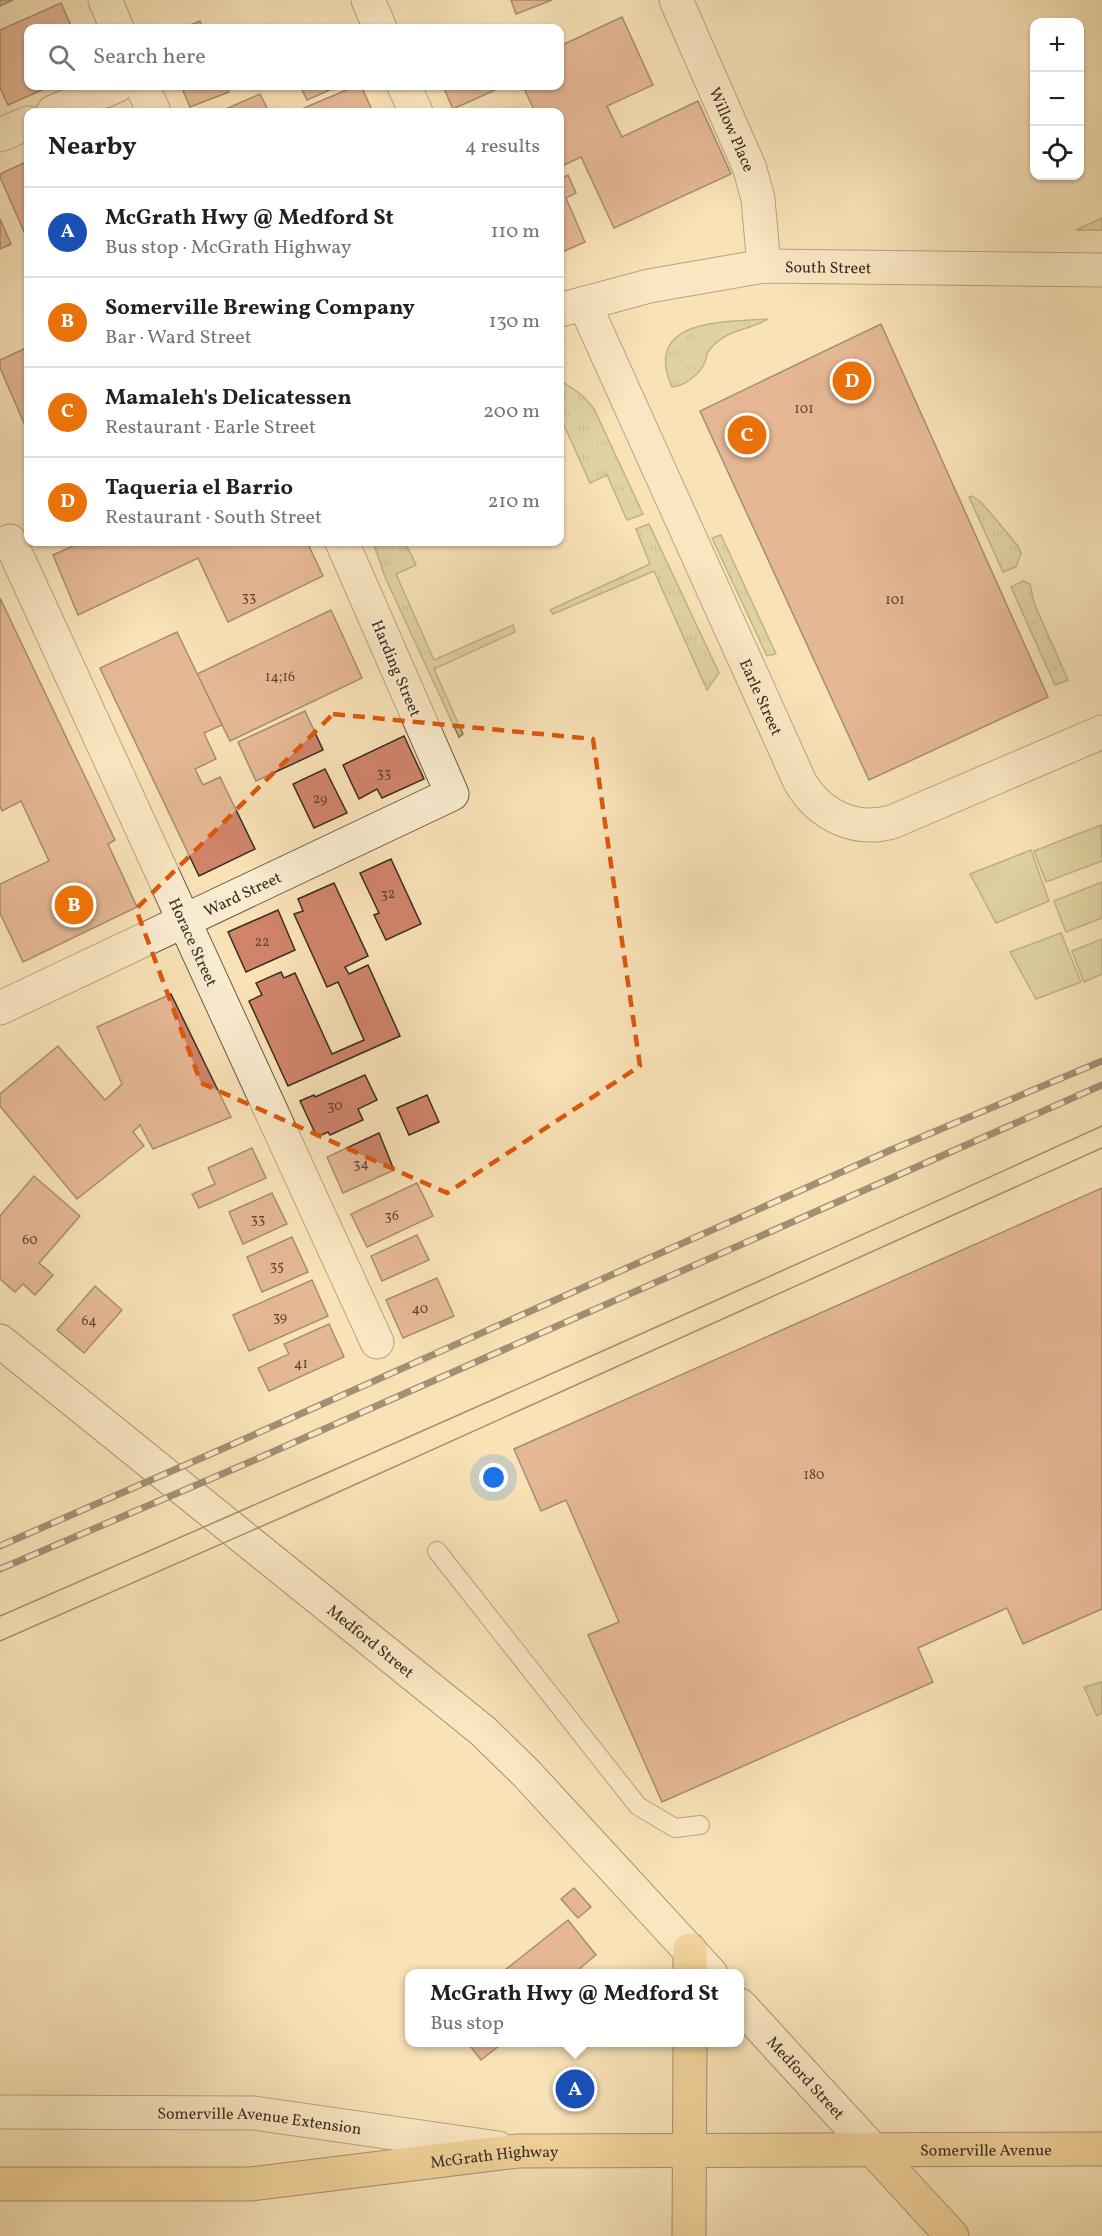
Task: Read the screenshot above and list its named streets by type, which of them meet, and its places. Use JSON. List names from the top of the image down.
{
  "streets": {
    "main road": ["Somerville Avenue", "McGrath Highway"],
    "street": [
      "Willow Place",
      "South Street",
      "Harding Street",
      "Earle Street",
      "Ward Street",
      "Horace Street",
      "Medford Street",
      "Somerville Avenue Extension"
    ]
  },
  "crossings": [
    ["Willow Place", "South Street"],
    ["South Street", "Earle Street"],
    ["Harding Street", "Ward Street"],
    ["Ward Street", "Horace Street"],
    ["Medford Street", "Somerville Avenue"],
    ["Medford Street", "McGrath Highway"],
    ["Somerville Avenue Extension", "McGrath Highway"],
    ["Somerville Avenue", "McGrath Highway"]
  ],
  "house_numbers": [
    "101",
    "33",
    "101",
    "14;16",
    "33",
    "29",
    "32",
    "22",
    "30",
    "34",
    "36",
    "33",
    "60",
    "35",
    "40",
    "39",
    "64",
    "41",
    "180"
  ],
  "page": {
    "map_buttons": ["+", "−"],
    "search": "Search here",
    "heading": ["Nearby", "4 results"],
    "list": [
      {
        "mark": "A",
        "name": "McGrath Hwy @ Medford St",
        "note": "Bus stop · McGrath Highway",
        "value": "110 m"
      },
      {
        "mark": "B",
        "name": "Somerville Brewing Company",
        "note": "Bar · Ward Street",
        "value": "130 m"
      },
      {
        "mark": "C",
        "name": "Mamaleh's Delicatessen",
        "note": "Restaurant · Earle Street",
        "value": "200 m"
      },
      {
        "mark": "D",
        "name": "Taqueria el Barrio",
        "note": "Restaurant · South Street",
        "value": "210 m"
      }
    ],
    "pins": [
      "D",
      "C",
      "B",
      "A"
    ],
    "popup": ["McGrath Hwy @ Medford St", "Bus stop"]
  }
}
